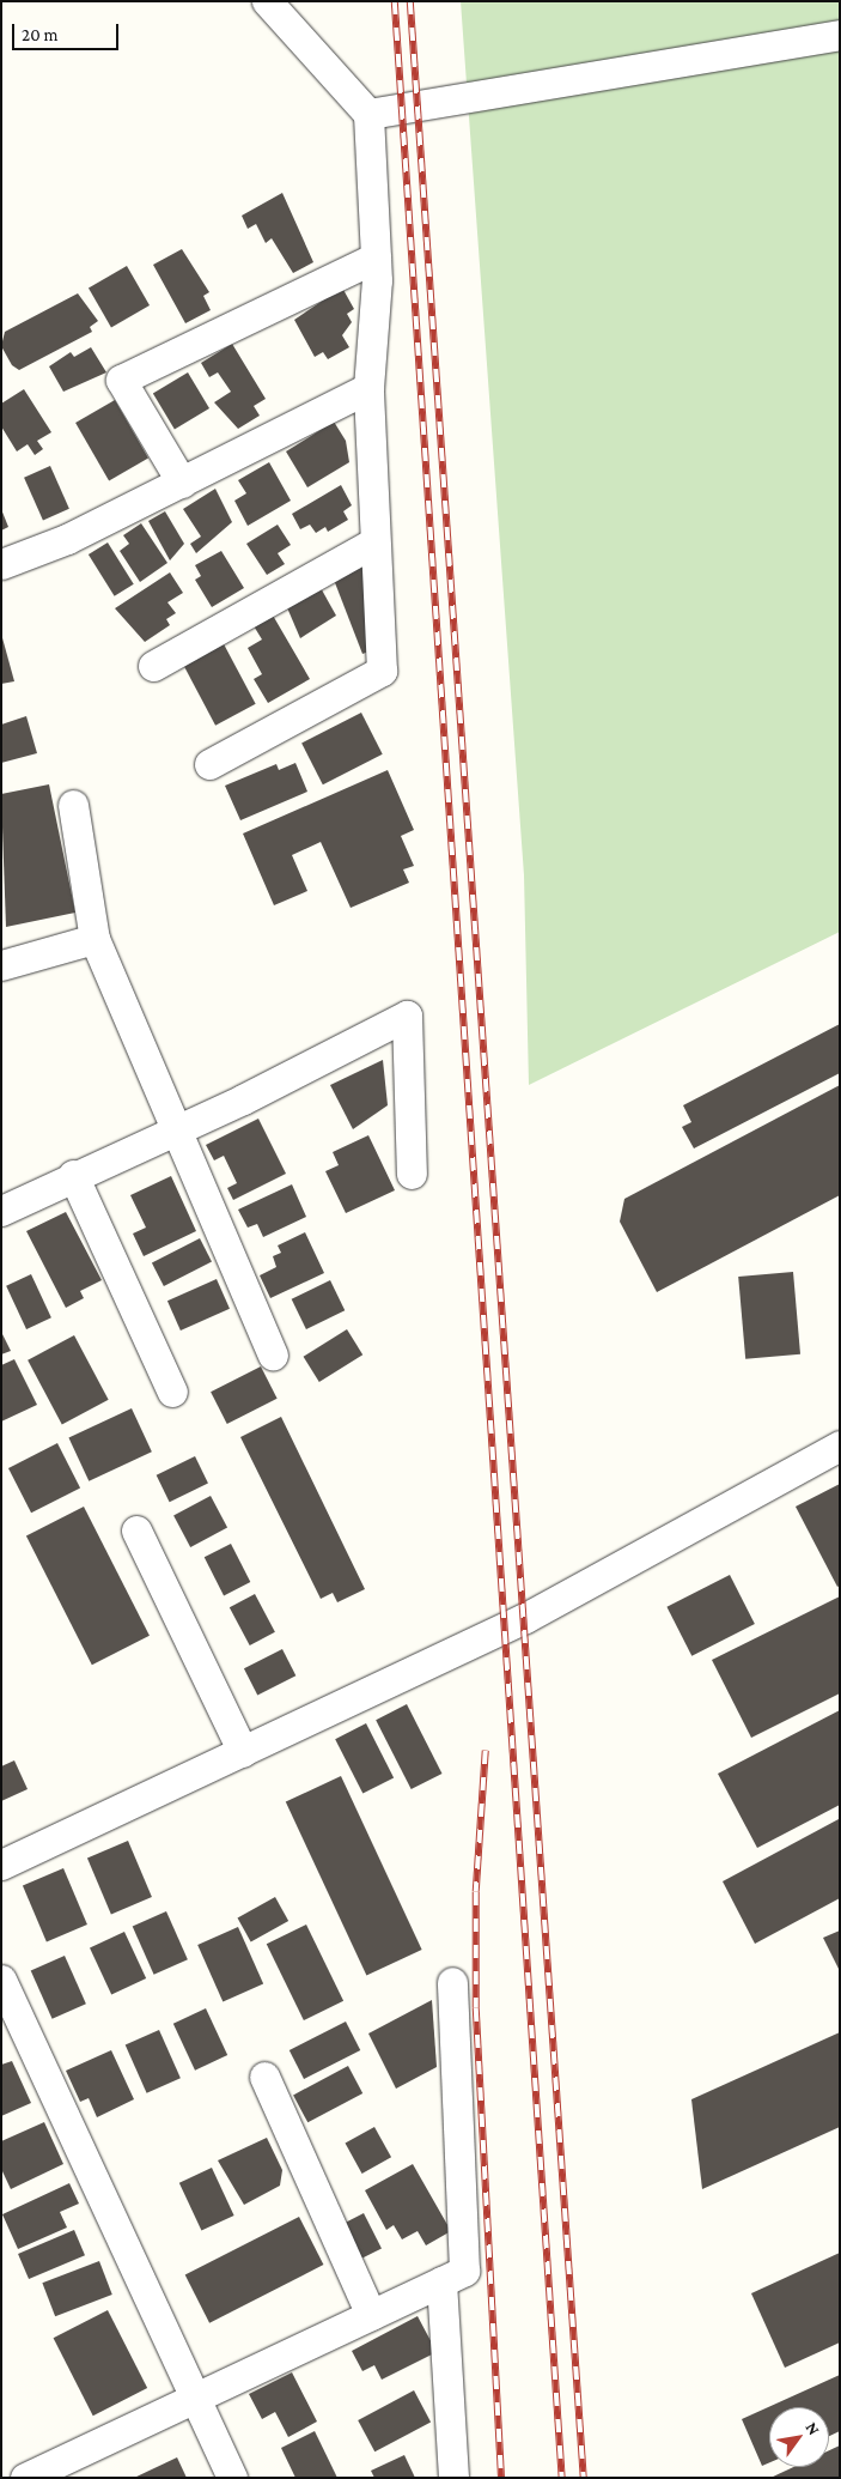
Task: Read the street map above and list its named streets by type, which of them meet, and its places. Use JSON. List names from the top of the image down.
{
  "scale_bar": "20 m",
  "north": "top right"
}
